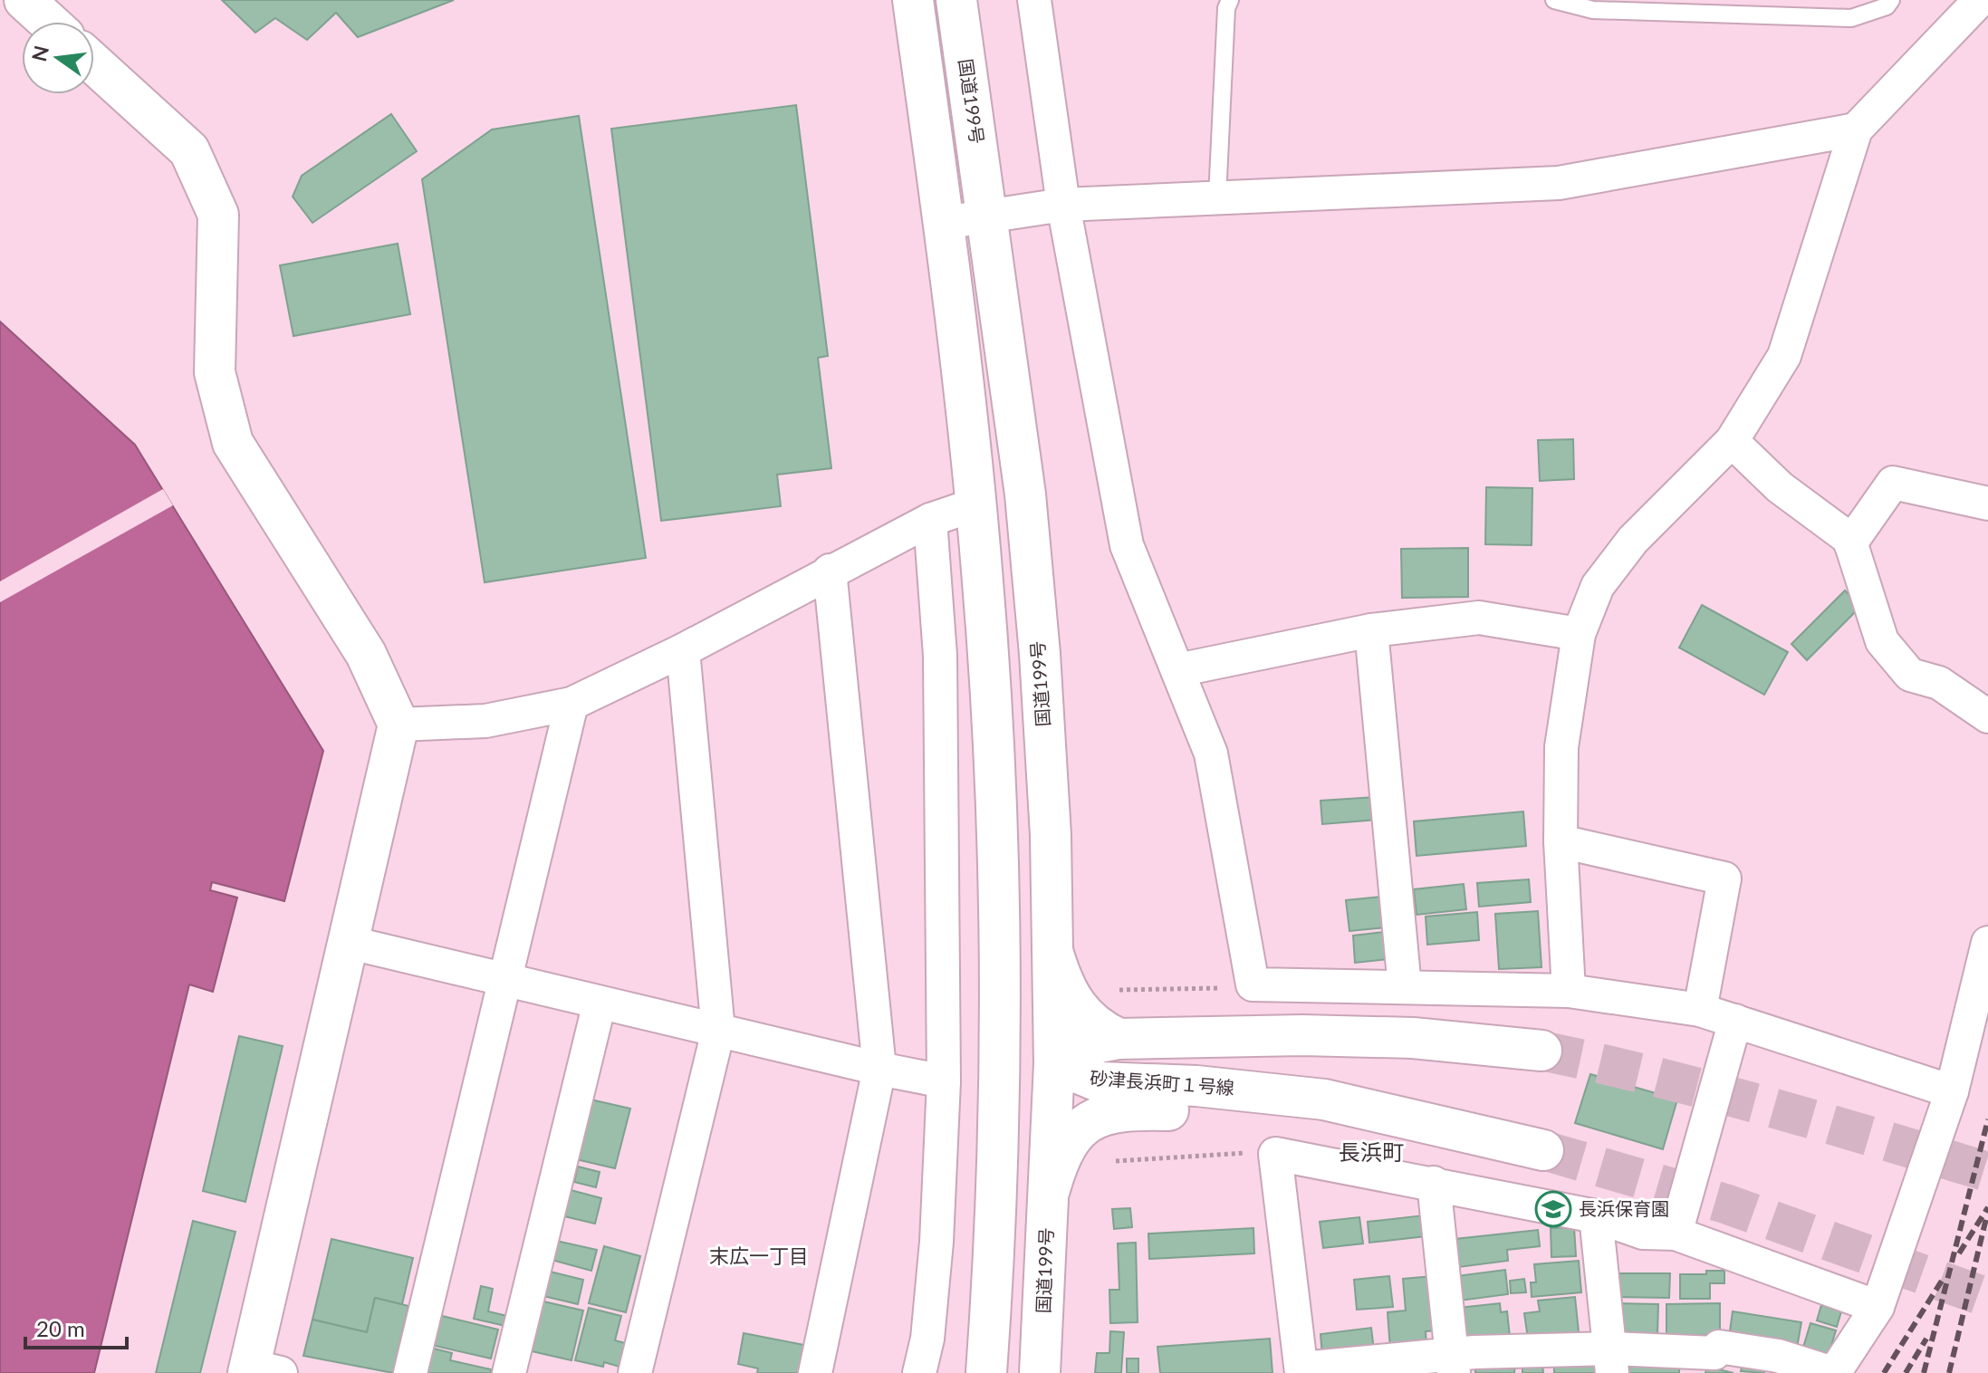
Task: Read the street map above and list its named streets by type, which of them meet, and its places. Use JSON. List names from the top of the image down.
{
  "streets": {
    "main road": ["国道199号", "砂津長浜町１号線"]
  },
  "crossings": [
    ["国道199号", "砂津長浜町１号線"]
  ],
  "districts": ["長浜町", "末広一丁目"],
  "places": {
    "school or university": ["長浜保育園"]
  },
  "scale_bar": "20 m",
  "north": "left"
}
